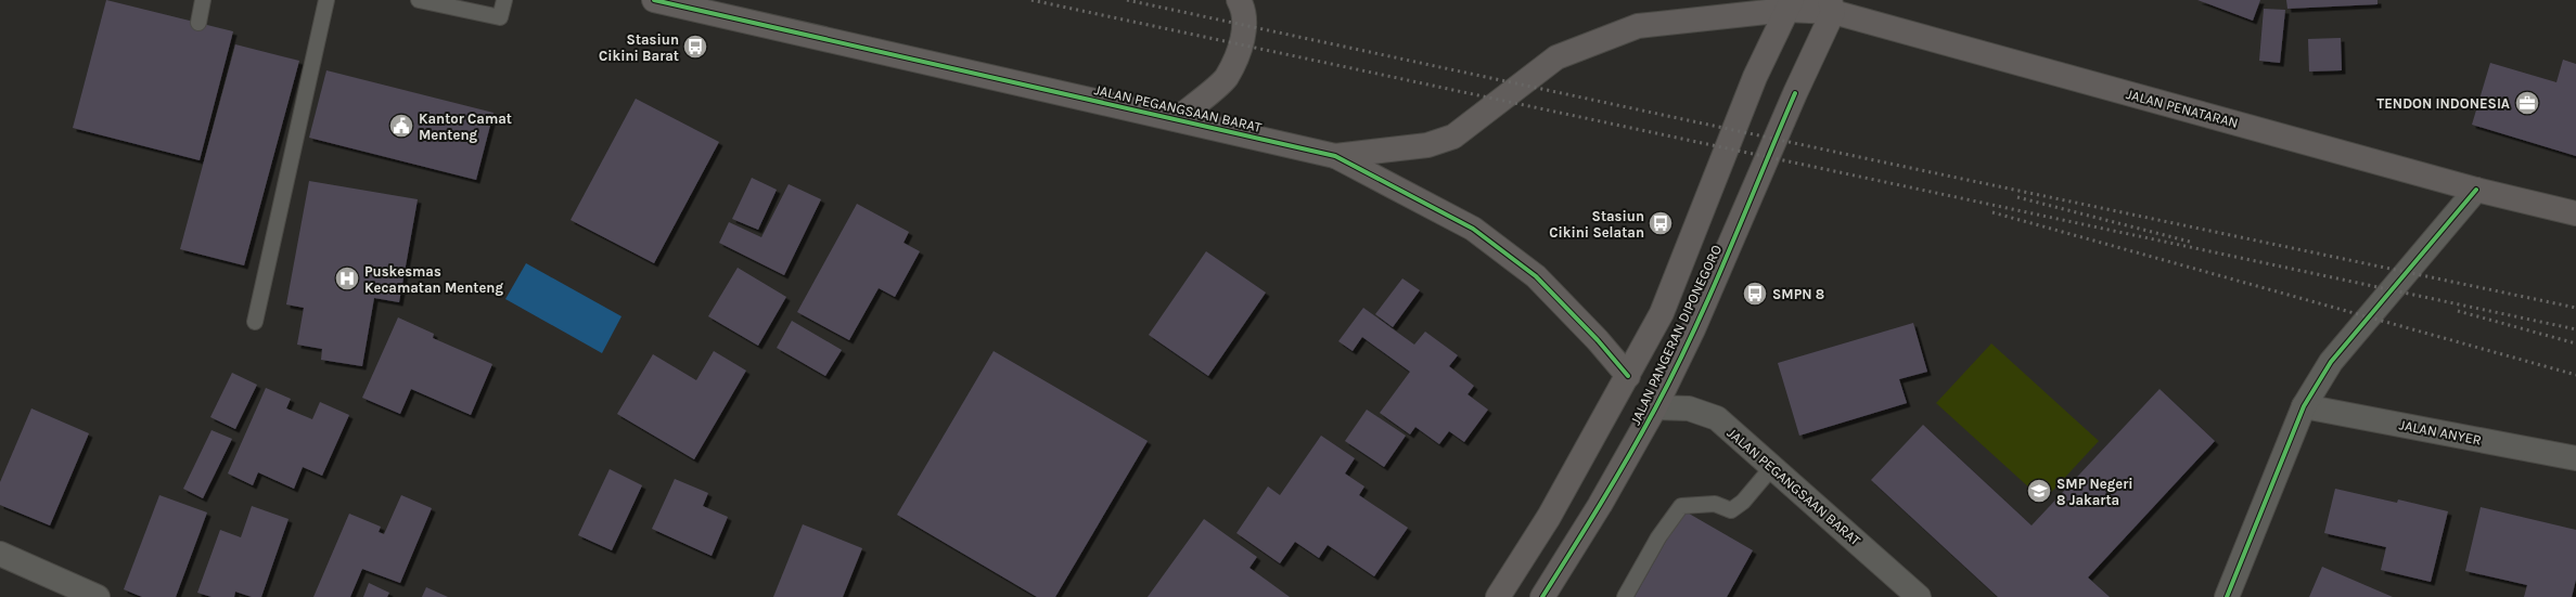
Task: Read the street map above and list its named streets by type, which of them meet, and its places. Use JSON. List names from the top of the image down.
{
  "streets": {
    "main road": ["JALAN PEGANGSAAN BARAT", "JALAN PENATARAN", "JALAN PANGERAN DIPONEGORO"],
    "street": ["JALAN ANYER"]
  },
  "crossings": [
    ["JALAN PEGANGSAAN BARAT", "JALAN PENATARAN"],
    ["JALAN PEGANGSAAN BARAT", "JALAN PANGERAN DIPONEGORO"],
    ["JALAN PENATARAN", "JALAN PANGERAN DIPONEGORO"]
  ],
  "places": {
    "bus stop": ["Stasiun Cikini Barat", "Stasiun Cikini Selatan", "SMPN 8"],
    "office": ["TENDON INDONESIA"],
    "public building": ["Kantor Camat Menteng"],
    "hospital": ["Puskesmas Kecamatan Menteng"],
    "school or university": ["SMP Negeri 8 Jakarta"]
  }
}
